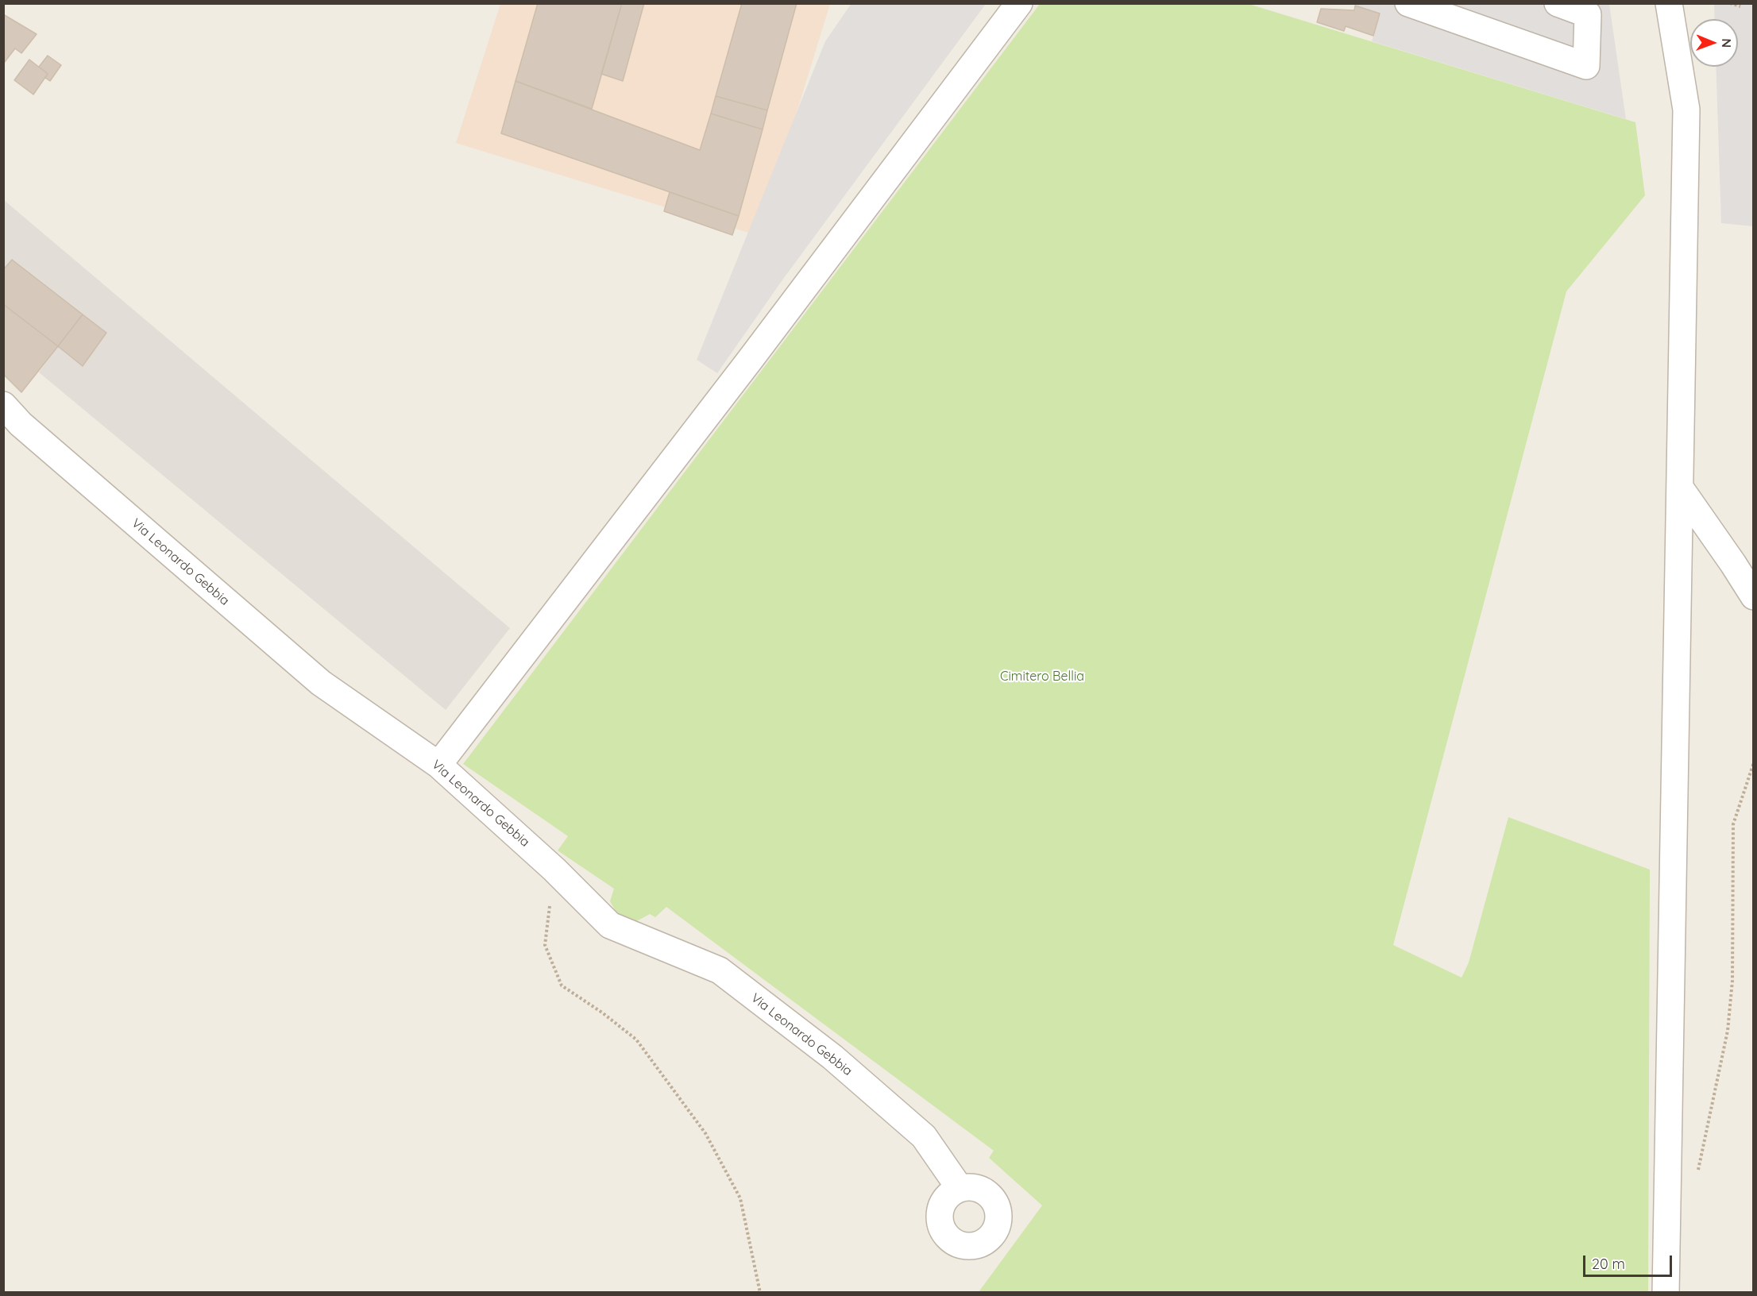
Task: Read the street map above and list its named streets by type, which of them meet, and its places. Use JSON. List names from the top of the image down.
{
  "streets": {
    "street": ["Via Leonardo Gebbia"]
  },
  "parks": ["Cimitero Bellia"],
  "scale_bar": "20 m",
  "north": "right"
}
